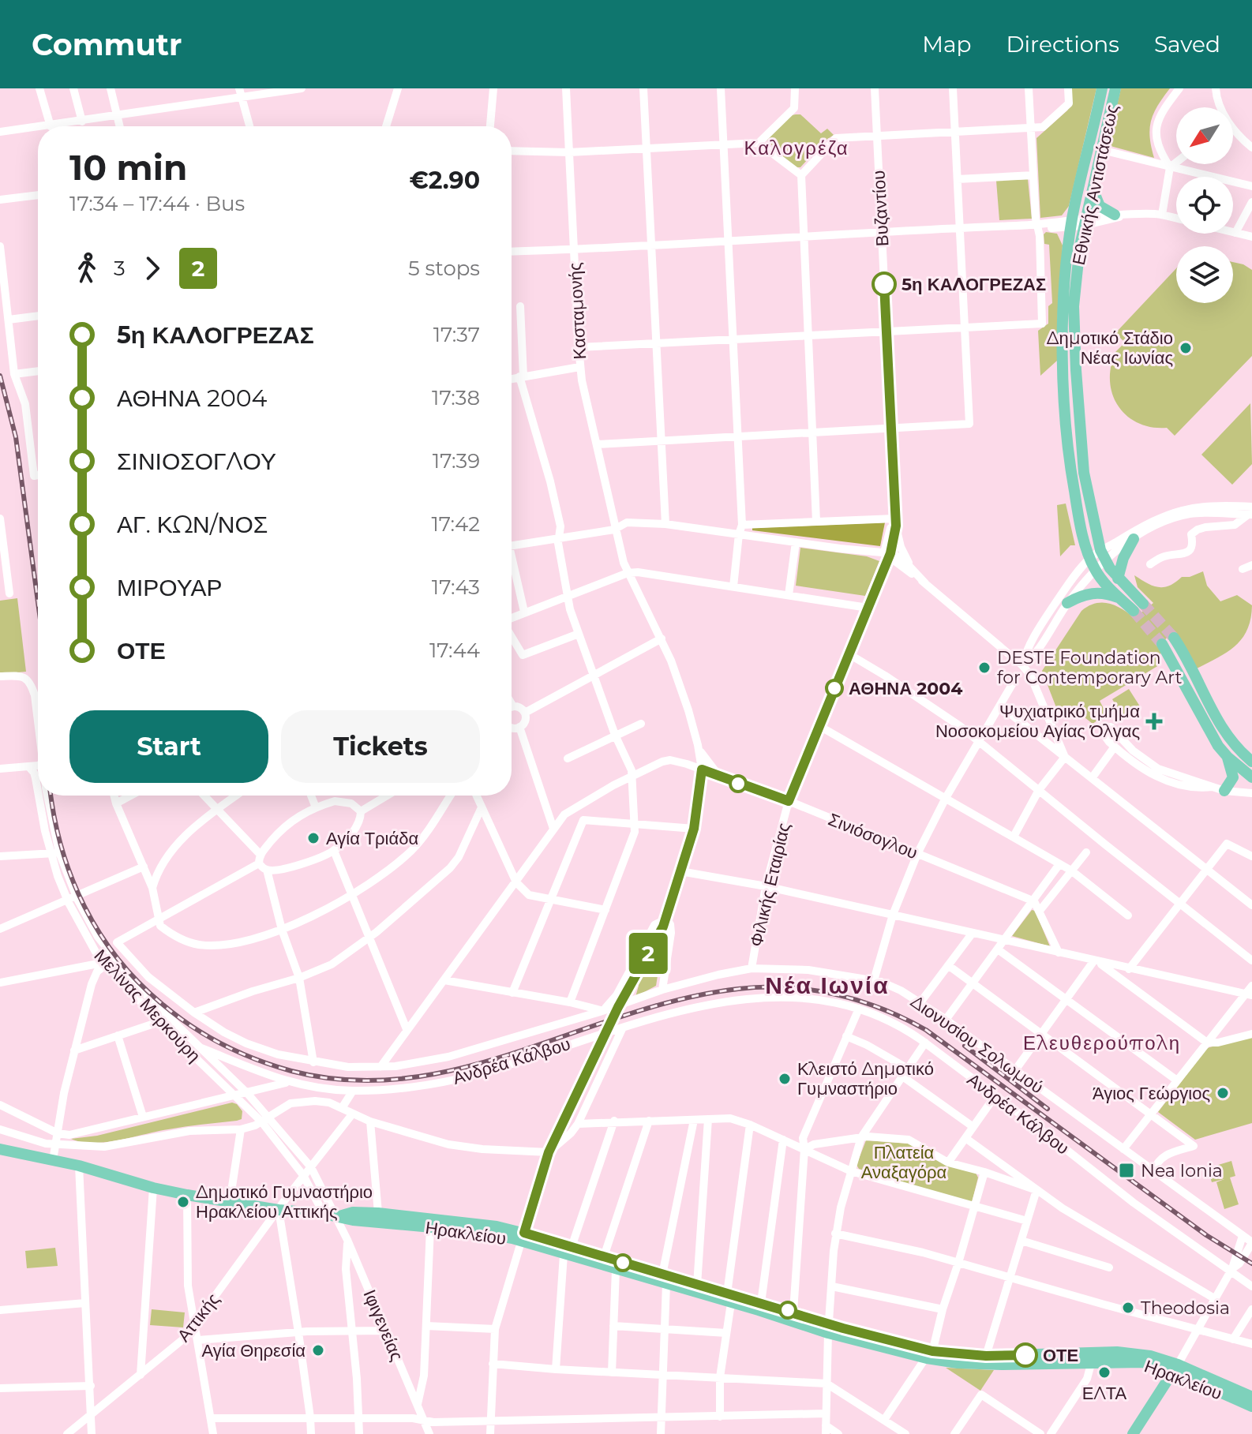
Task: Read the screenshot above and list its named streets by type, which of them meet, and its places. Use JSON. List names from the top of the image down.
{
  "streets": {
    "main road": ["Εθνικής Αντιστάσεως", "Ηρακλείου"],
    "street": [
      "Βυζαντίου",
      "Κασταμονής",
      "Σινιόσογλου",
      "Φιλικής Εταιρίας",
      "Μελίνας Μερκούρη",
      "Διονυσίου Σολωμού",
      "Ανδρέα Κάλβου",
      "Αττικής",
      "Ιφιγενείας"
    ]
  },
  "crossings": [
    ["Βυζαντίου", "Φιλικής Εταιρίας"],
    ["Σινιόσογλου", "Φιλικής Εταιρίας"],
    ["Σινιόσογλου", "Διονυσίου Σολωμού"],
    ["Φιλικής Εταιρίας", "Διονυσίου Σολωμού"],
    ["Μελίνας Μερκούρη", "Ανδρέα Κάλβου"],
    ["Μελίνας Μερκούρη", "Ηρακλείου"],
    ["Μελίνας Μερκούρη", "Αττικής"],
    ["Μελίνας Μερκούρη", "Ιφιγενείας"],
    ["Ηρακλείου", "Αττικής"],
    ["Ηρακλείου", "Ιφιγενείας"]
  ],
  "districts": ["Καλογρέζα", "Νέα Ιωνία", "Ελευθερούπολη"],
  "parks": ["Πλατεία Αναξαγόρα"],
  "places": {
    "other": [
      "5η ΚΑΛΟΓΡΕΖΑΣ",
      "Δημοτικό Στάδιο Νέας Ιωνίας",
      "DESTE Foundation for Contemporary Art",
      "ΑΘΗΝΑ 2004",
      "Αγία Τριάδα",
      "Κλειστό Δημοτικό Γυμναστήριο",
      "Άγιος Γεώργιος",
      "Δημοτικό Γυμναστήριο Ηρακλείου Αττικής",
      "Theodosia",
      "Αγία Θηρεσία",
      "ΟΤΕ",
      "ΕΛΤΑ"
    ],
    "health": ["Ψυχιατρικό τμήμα Νοσοκομείου Αγίας Όλγας"],
    "transit": ["Nea Ionia"]
  },
  "lines": ["bus line 2"],
  "north": "bottom left",
  "page": {
    "header": "Commutr",
    "nav": ["Map", "Directions", "Saved"],
    "on_map": "2",
    "heading": ["10 min", "17:34 – 17:44 · Bus", "€2.90"],
    "legs": ["3", "2", "5 stops"],
    "list": [
      {
        "name": "5η ΚΑΛΟΓΡΕΖΑΣ",
        "value": "17:37"
      },
      {
        "name": "ΑΘΗΝΑ 2004",
        "value": "17:38"
      },
      {
        "name": "ΣΙΝΙΟΣΟΓΛΟΥ",
        "value": "17:39"
      },
      {
        "name": "ΑΓ. ΚΩΝ/ΝΟΣ",
        "value": "17:42"
      },
      {
        "name": "ΜΙΡΟΥΑΡ",
        "value": "17:43"
      },
      {
        "name": "ΟΤΕ",
        "value": "17:44"
      }
    ],
    "buttons": ["Start", "Tickets"]
  }
}
